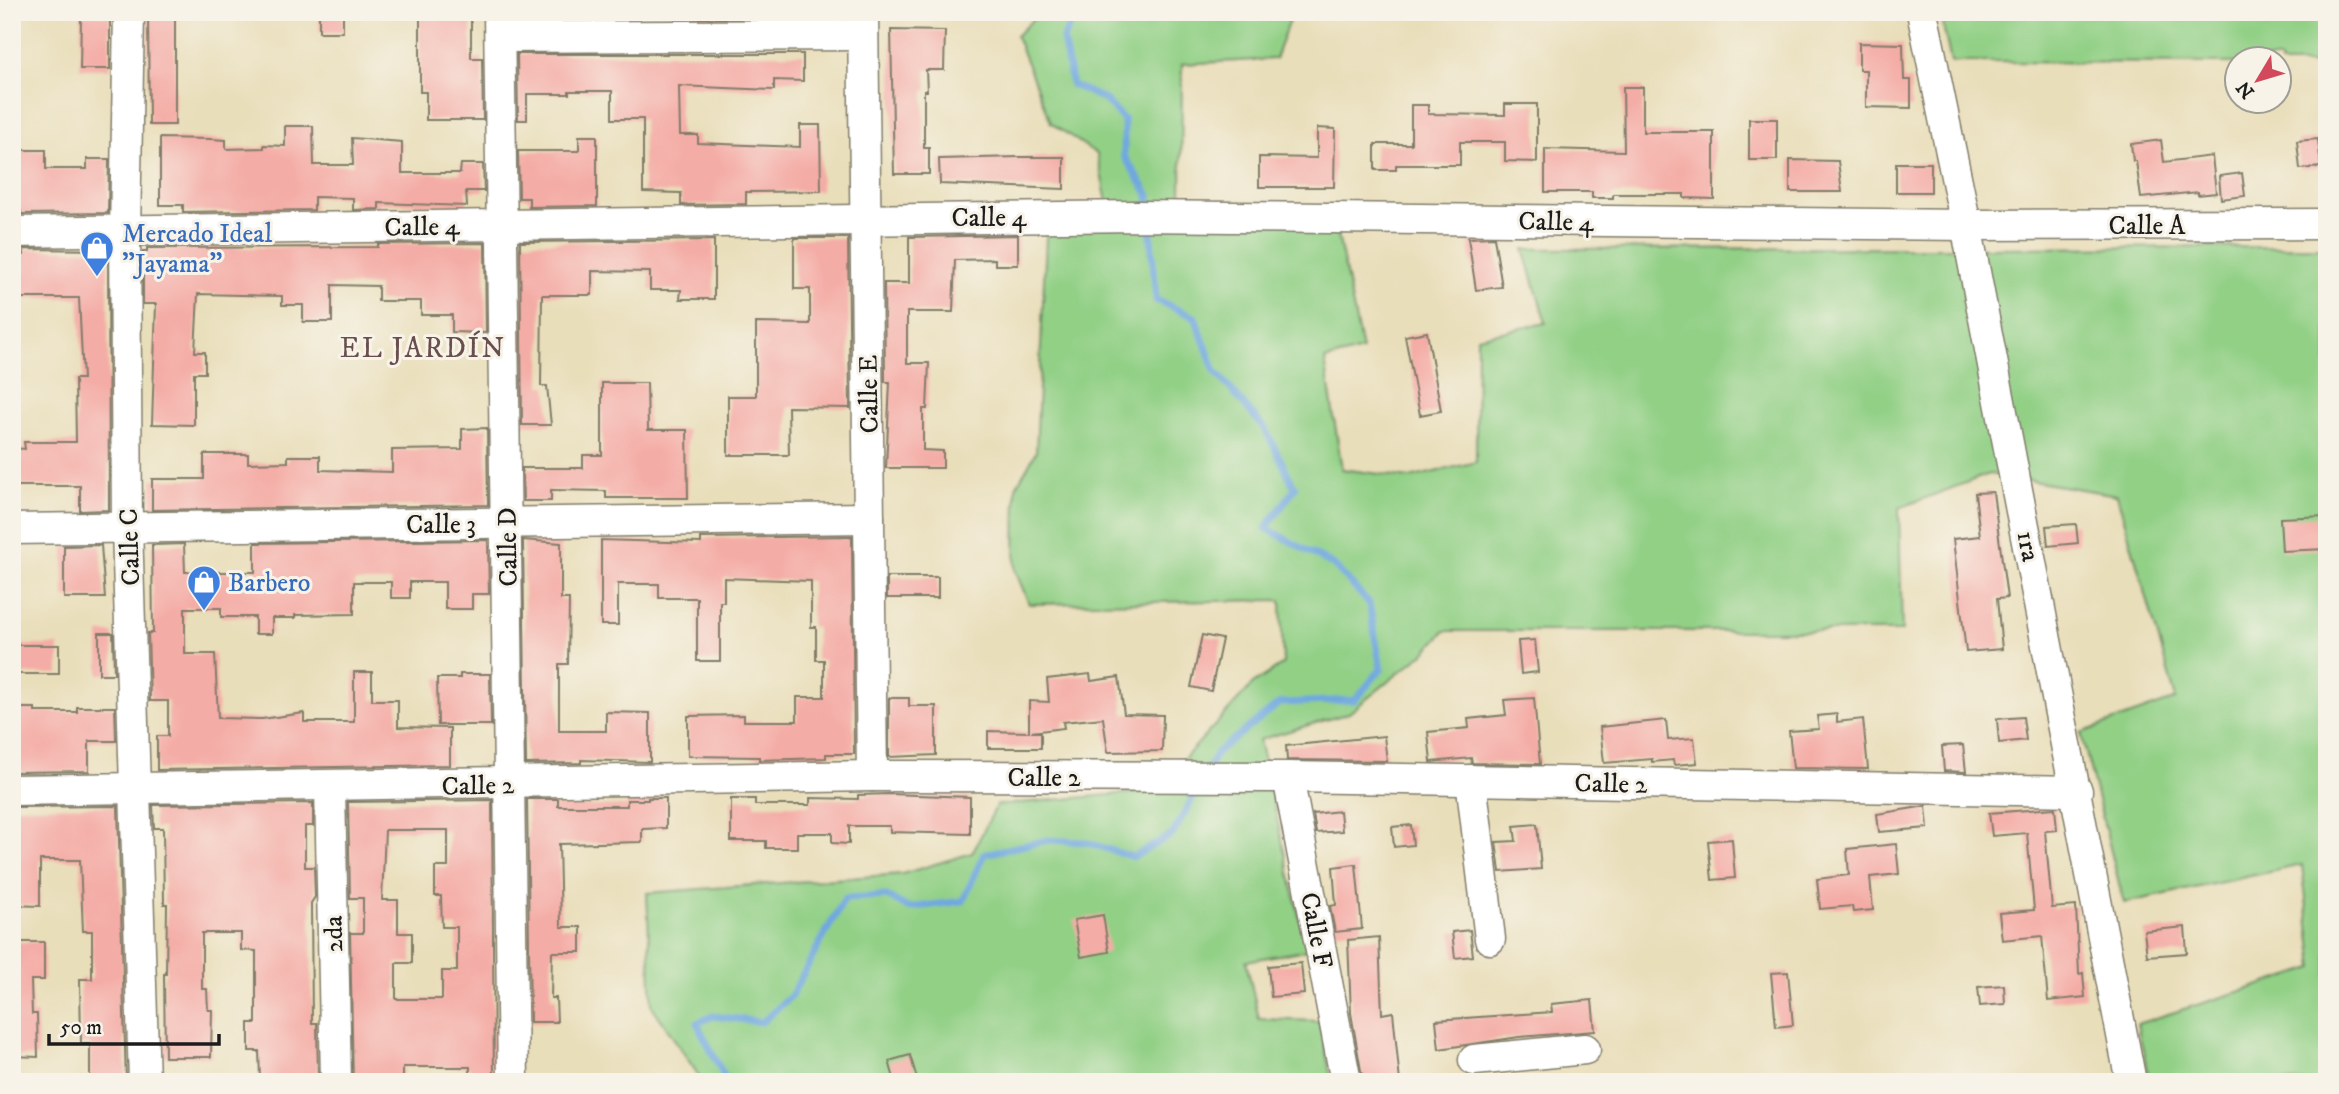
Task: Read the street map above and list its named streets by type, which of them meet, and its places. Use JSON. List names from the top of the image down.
{
  "streets": {
    "street": [
      "Calle 4",
      "Calle A",
      "Calle E",
      "Calle 3",
      "1ra",
      "Calle C",
      "Calle D",
      "Calle 2",
      "Calle F",
      "2da"
    ]
  },
  "crossings": [
    ["Calle 4", "Calle A"],
    ["Calle 4", "Calle E"],
    ["Calle 4", "1ra"],
    ["Calle 4", "Calle C"],
    ["Calle 4", "Calle D"],
    ["Calle A", "1ra"],
    ["Calle E", "Calle 3"],
    ["Calle E", "Calle 2"],
    ["Calle 3", "Calle C"],
    ["Calle 3", "Calle D"],
    ["1ra", "Calle 2"],
    ["Calle C", "Calle 2"],
    ["Calle D", "Calle 2"],
    ["Calle 2", "Calle F"],
    ["Calle 2", "2da"]
  ],
  "districts": ["EL JARDÍN"],
  "places": {
    "shop": ["Mercado Ideal \"Jayama\"", "Barbero"]
  },
  "scale_bar": "50 m",
  "north": "bottom left"
}
